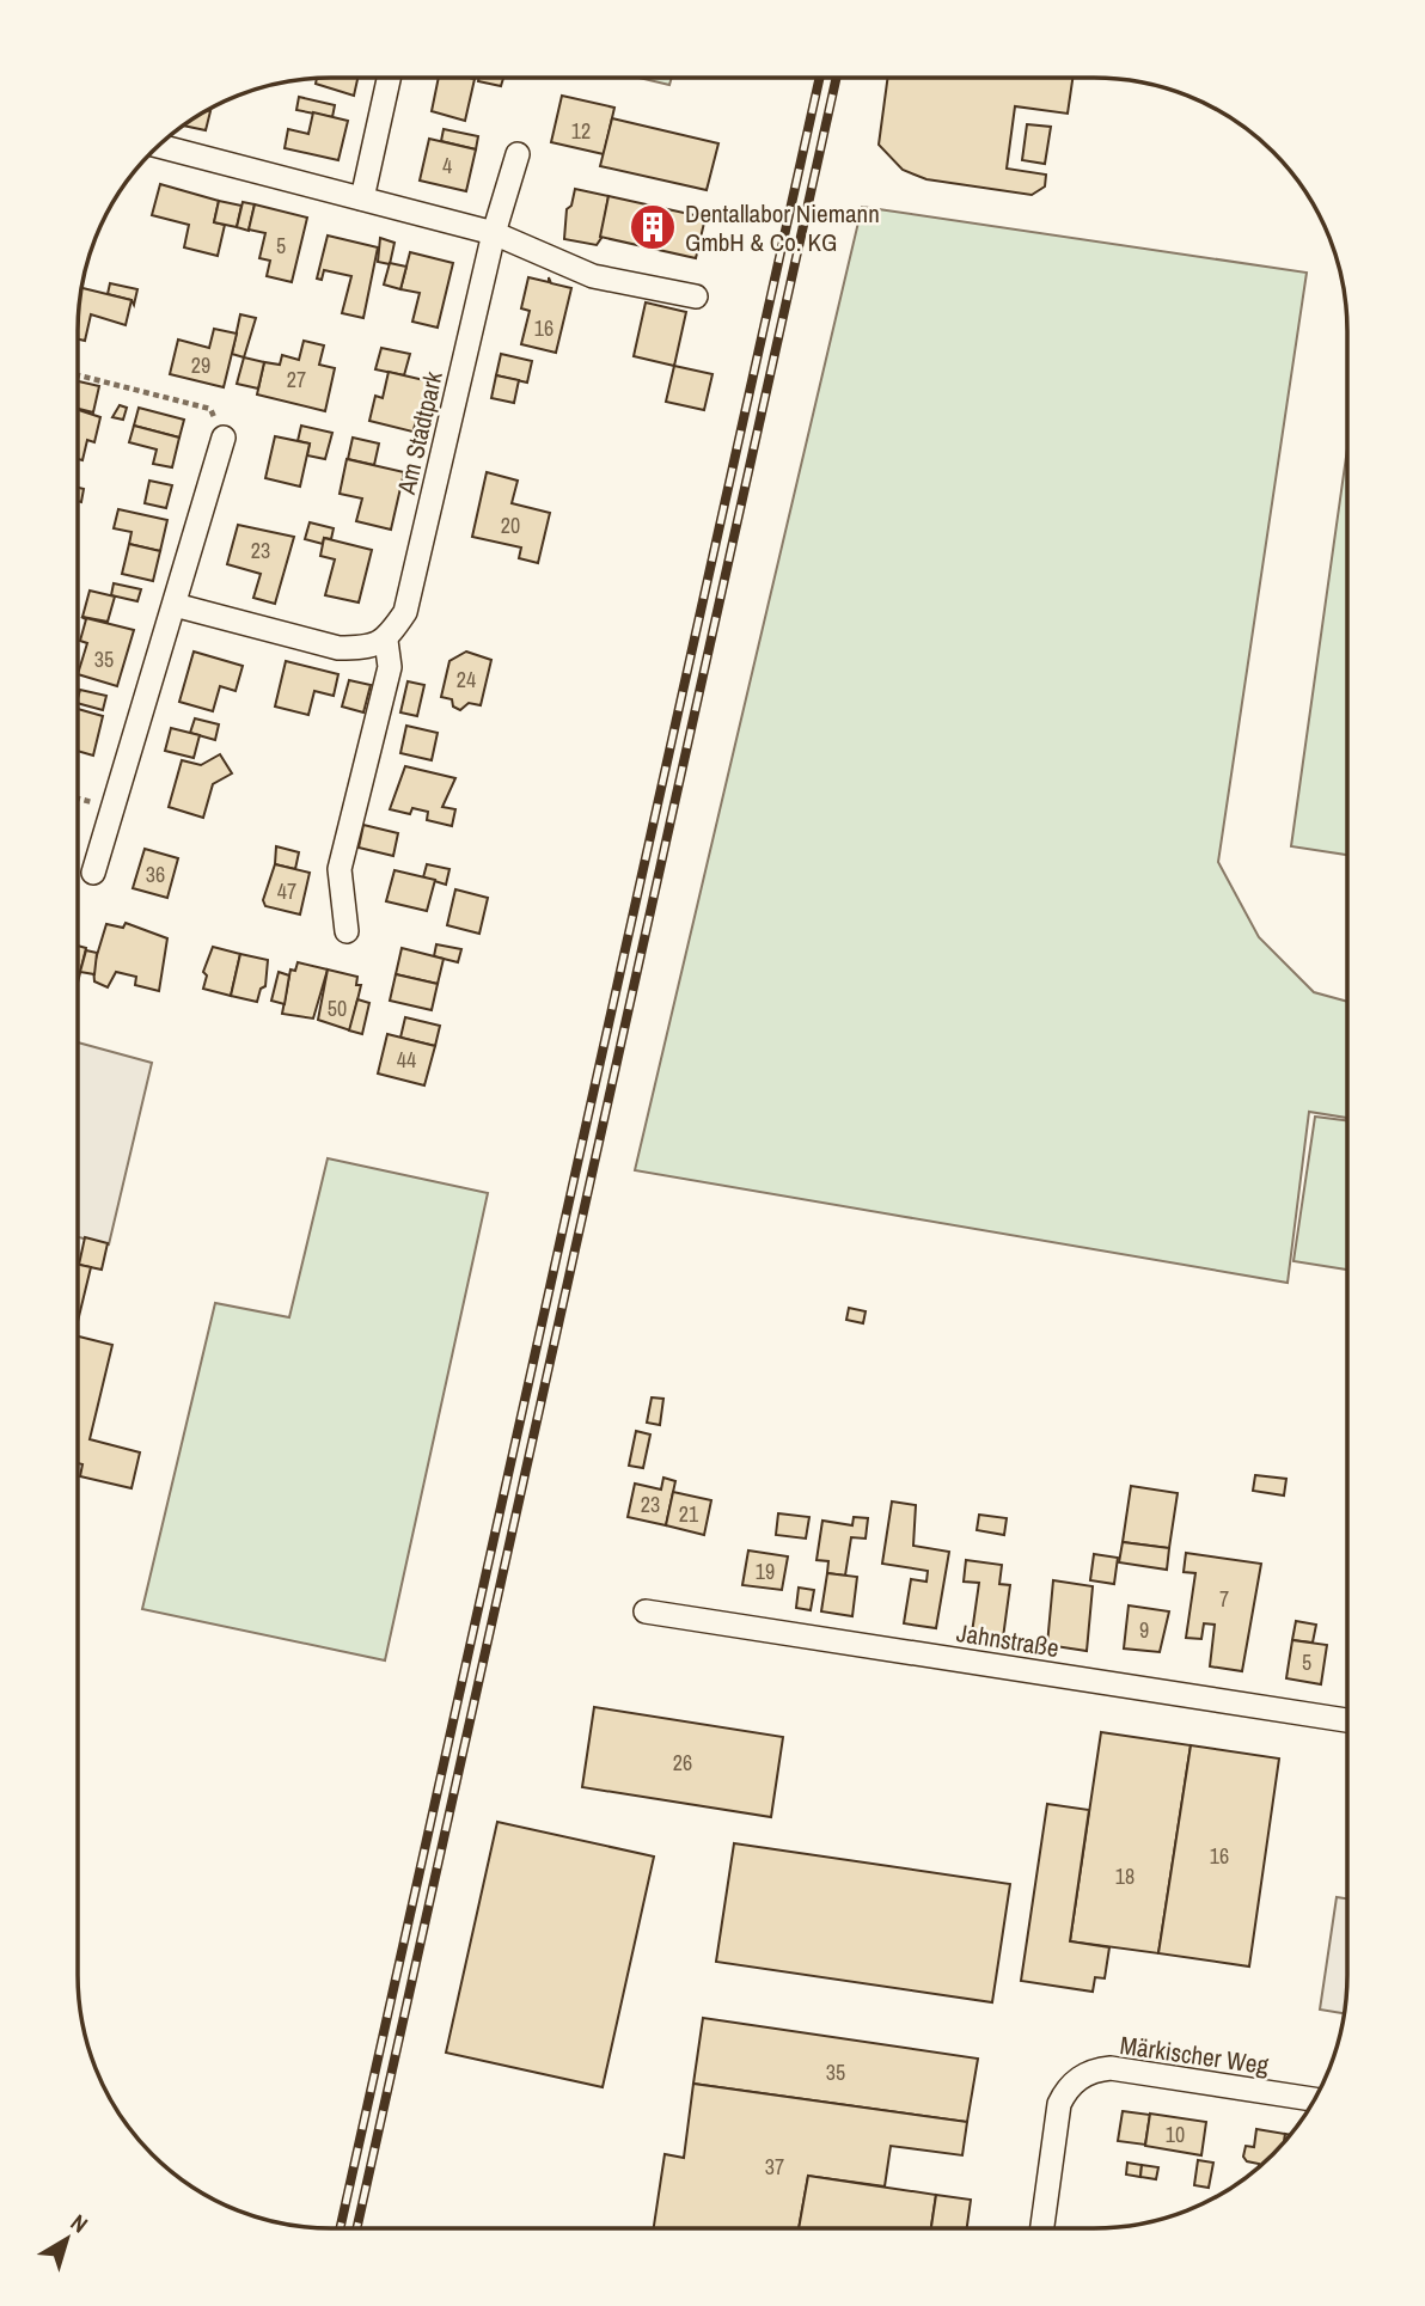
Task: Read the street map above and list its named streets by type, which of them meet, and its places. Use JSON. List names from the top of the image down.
{
  "streets": {
    "street": ["Am Stadtpark", "Jahnstraße", "Märkischer Weg"]
  },
  "places": {
    "building": ["Dentallabor Niemann GmbH & Co. KG"]
  },
  "house_numbers": [
    "12",
    "4",
    "5",
    "16",
    "29",
    "27",
    "20",
    "23",
    "35",
    "24",
    "36",
    "47",
    "50",
    "44",
    "23",
    "21",
    "19",
    "7",
    "9",
    "5",
    "26",
    "16",
    "18",
    "35",
    "10",
    "37"
  ],
  "north": "top right"
}
